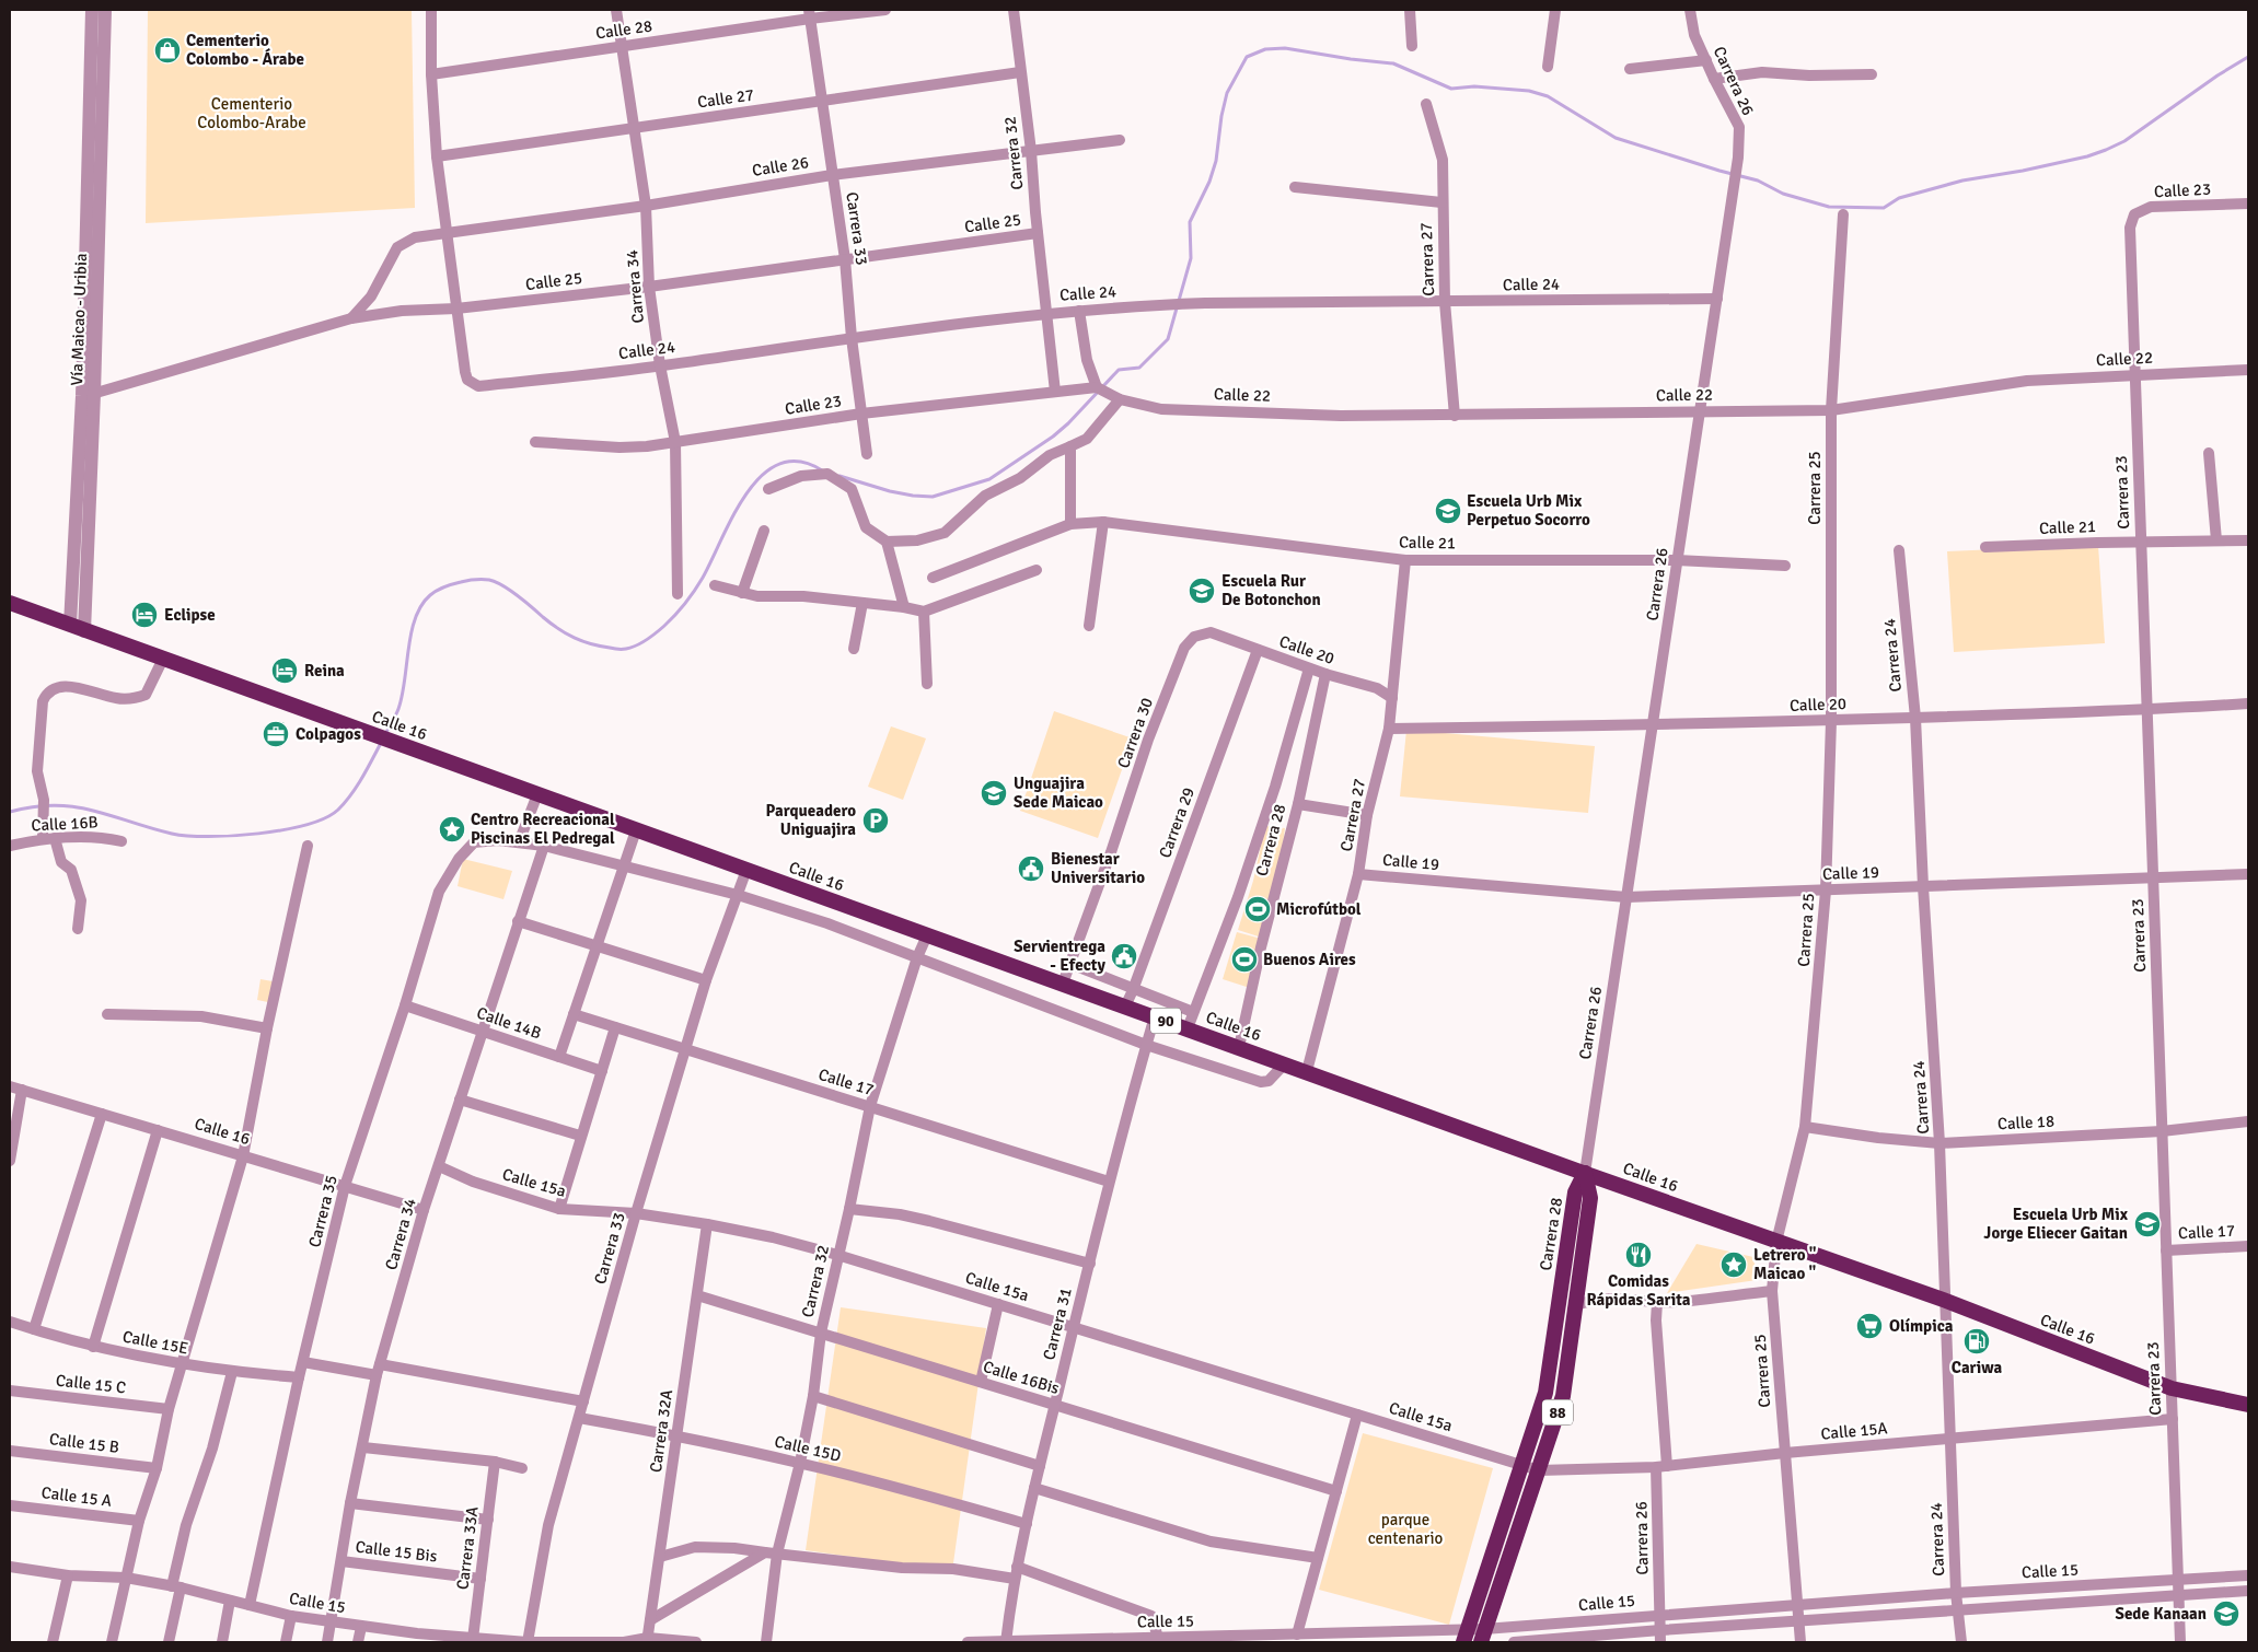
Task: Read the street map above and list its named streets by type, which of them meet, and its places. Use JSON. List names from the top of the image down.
{
  "streets": {
    "highway": [
      "Calle 16",
      "Carrera 28",
      "90",
      "88"
    ],
    "street": [
      "Calle 28",
      "Carrera 26",
      "Calle 27",
      "Carrera 32",
      "Calle 26",
      "Calle 23",
      "Calle 25",
      "Carrera 33",
      "Carrera 27",
      "Calle 24",
      "Carrera 34",
      "Vía Maicao - Uribia",
      "Calle 22",
      "Carrera 25",
      "Carrera 23",
      "Calle 21",
      "Calle 20",
      "Carrera 24",
      "Carrera 30",
      "Carrera 29",
      "Calle 16B",
      "Calle 19",
      "Calle 14B",
      "Calle 17",
      "Calle 18",
      "Calle 15a",
      "Carrera 35",
      "Carrera 31",
      "Calle 15E",
      "Calle 16Bis",
      "Calle 15 C",
      "Carrera 32A",
      "Calle 15A",
      "Calle 15 B",
      "Calle 15D",
      "Calle 15 A",
      "Carrera 33A",
      "Calle 15 Bis",
      "Calle 15"
    ]
  },
  "crossings": [
    ["Calle 28", "Carrera 33"],
    ["Calle 28", "Carrera 34"],
    ["Carrera 26", "Calle 24"],
    ["Carrera 26", "Calle 22"],
    ["Carrera 26", "Calle 21"],
    ["Carrera 26", "Calle 20"],
    ["Carrera 26", "Calle 16"],
    ["Carrera 26", "Carrera 28"],
    ["Carrera 26", "Calle 19"],
    ["Carrera 26", "Calle 15A"],
    ["Carrera 26", "Calle 15"],
    ["Calle 27", "Carrera 32"],
    ["Calle 27", "Carrera 33"],
    ["Calle 27", "Carrera 34"],
    ["Carrera 32", "Calle 26"],
    ["Carrera 32", "Calle 23"],
    ["Carrera 32", "Calle 25"],
    ["Carrera 32", "Calle 24"],
    ["Carrera 32", "Calle 16"],
    ["Carrera 32", "Calle 17"],
    ["Carrera 32", "Calle 15a"],
    ["Carrera 32", "Calle 16Bis"],
    ["Carrera 32", "Calle 15D"],
    ["Calle 26", "Calle 25"],
    ["Calle 26", "Carrera 33"],
    ["Calle 26", "Carrera 34"],
    ["Calle 23", "Carrera 33"],
    ["Calle 23", "Carrera 34"],
    ["Calle 23", "Calle 22"],
    ["Calle 23", "Carrera 23"],
    ["Calle 25", "Carrera 33"],
    ["Calle 25", "Calle 24"],
    ["Calle 25", "Carrera 34"],
    ["Calle 25", "Vía Maicao - Uribia"],
    ["Carrera 33", "Calle 24"],
    ["Carrera 33", "Calle 16"],
    ["Carrera 33", "Calle 17"],
    ["Carrera 33", "Calle 15a"],
    ["Carrera 33", "Calle 15D"],
    ["Carrera 33", "Calle 15"],
    ["Carrera 27", "Calle 24"],
    ["Carrera 27", "Calle 22"],
    ["Carrera 27", "Calle 21"],
    ["Carrera 27", "Calle 20"],
    ["Carrera 27", "Calle 16"],
    ["Carrera 27", "Calle 19"],
    ["Calle 24", "Carrera 34"],
    ["Carrera 34", "Calle 16"],
    ["Carrera 34", "Calle 14B"],
    ["Carrera 34", "Calle 15a"],
    ["Carrera 34", "Calle 15 Bis"],
    ["Carrera 34", "Calle 15"],
    ["Vía Maicao - Uribia", "Calle 16"],
    ["Vía Maicao - Uribia", "90"],
    ["Calle 22", "Carrera 25"],
    ["Calle 22", "Carrera 23"],
    ["Carrera 25", "Calle 20"],
    ["Carrera 25", "Calle 16"],
    ["Carrera 25", "Calle 19"],
    ["Carrera 25", "Calle 18"],
    ["Carrera 25", "Calle 15A"],
    ["Carrera 25", "Calle 15"],
    ["Carrera 23", "Calle 21"],
    ["Carrera 23", "Calle 20"],
    ["Carrera 23", "Calle 16"],
    ["Carrera 23", "Calle 19"],
    ["Carrera 23", "Calle 17"],
    ["Carrera 23", "Calle 18"],
    ["Carrera 23", "Calle 15A"],
    ["Carrera 23", "Calle 15"],
    ["Calle 20", "Carrera 24"],
    ["Calle 20", "Carrera 30"],
    ["Calle 20", "Carrera 29"],
    ["Calle 20", "Carrera 28"],
    ["Carrera 24", "Calle 16"],
    ["Carrera 24", "Calle 19"],
    ["Carrera 24", "Calle 18"],
    ["Carrera 24", "Calle 15A"],
    ["Carrera 24", "Calle 15"],
    ["Calle 16", "Carrera 30"],
    ["Calle 16", "Carrera 29"],
    ["Calle 16", "Carrera 28"],
    ["Calle 16", "90"],
    ["Calle 16", "Carrera 35"],
    ["Calle 16", "Carrera 31"],
    ["Carrera 28", "Calle 15a"],
    ["Carrera 28", "Calle 15A"],
    ["Carrera 28", "Calle 15"],
    ["Calle 14B", "Carrera 35"],
    ["Calle 17", "Carrera 31"],
    ["Calle 15a", "Carrera 31"],
    ["Calle 15a", "Carrera 32A"],
    ["Calle 15a", "Calle 15A"],
    ["Carrera 35", "Calle 15E"],
    ["Carrera 35", "Calle 15"],
    ["Carrera 31", "Calle 16Bis"],
    ["Carrera 31", "Calle 15D"],
    ["Carrera 31", "Calle 15"],
    ["Calle 16Bis", "Carrera 32A"],
    ["Carrera 32A", "Calle 15D"],
    ["Carrera 32A", "Calle 15"],
    ["Carrera 33A", "Calle 15 Bis"],
    ["Carrera 33A", "Calle 15"]
  ],
  "parks": ["Cementerio Colombo-Arabe", "parque centenario"],
  "places": {
    "shop": ["Cementerio Colombo - Árabe"],
    "school or university": [
      "Escuela Urb Mix Perpetuo Socorro",
      "Escuela Rur De Botonchon",
      "Unguajira Sede Maicao",
      "Escuela Urb Mix Jorge Eliecer Gaitan",
      "Sede Kanaan"
    ],
    "hotel": ["Eclipse", "Reina"],
    "office": ["Colpagos"],
    "parking": ["Parqueadero Uniguajira"],
    "place": ["Centro Recreacional Piscinas El Pedregal", "Letrero \" Maicao \""],
    "public building": ["Bienestar Universitario", "Servientrega - Efecty"],
    "sports": ["Microfútbol", "Buenos Aires"],
    "restaurant": ["Comidas Rápidas Sarita"],
    "supermarket": ["Olímpica"],
    "fuel station": ["Cariwa"]
  }
}
